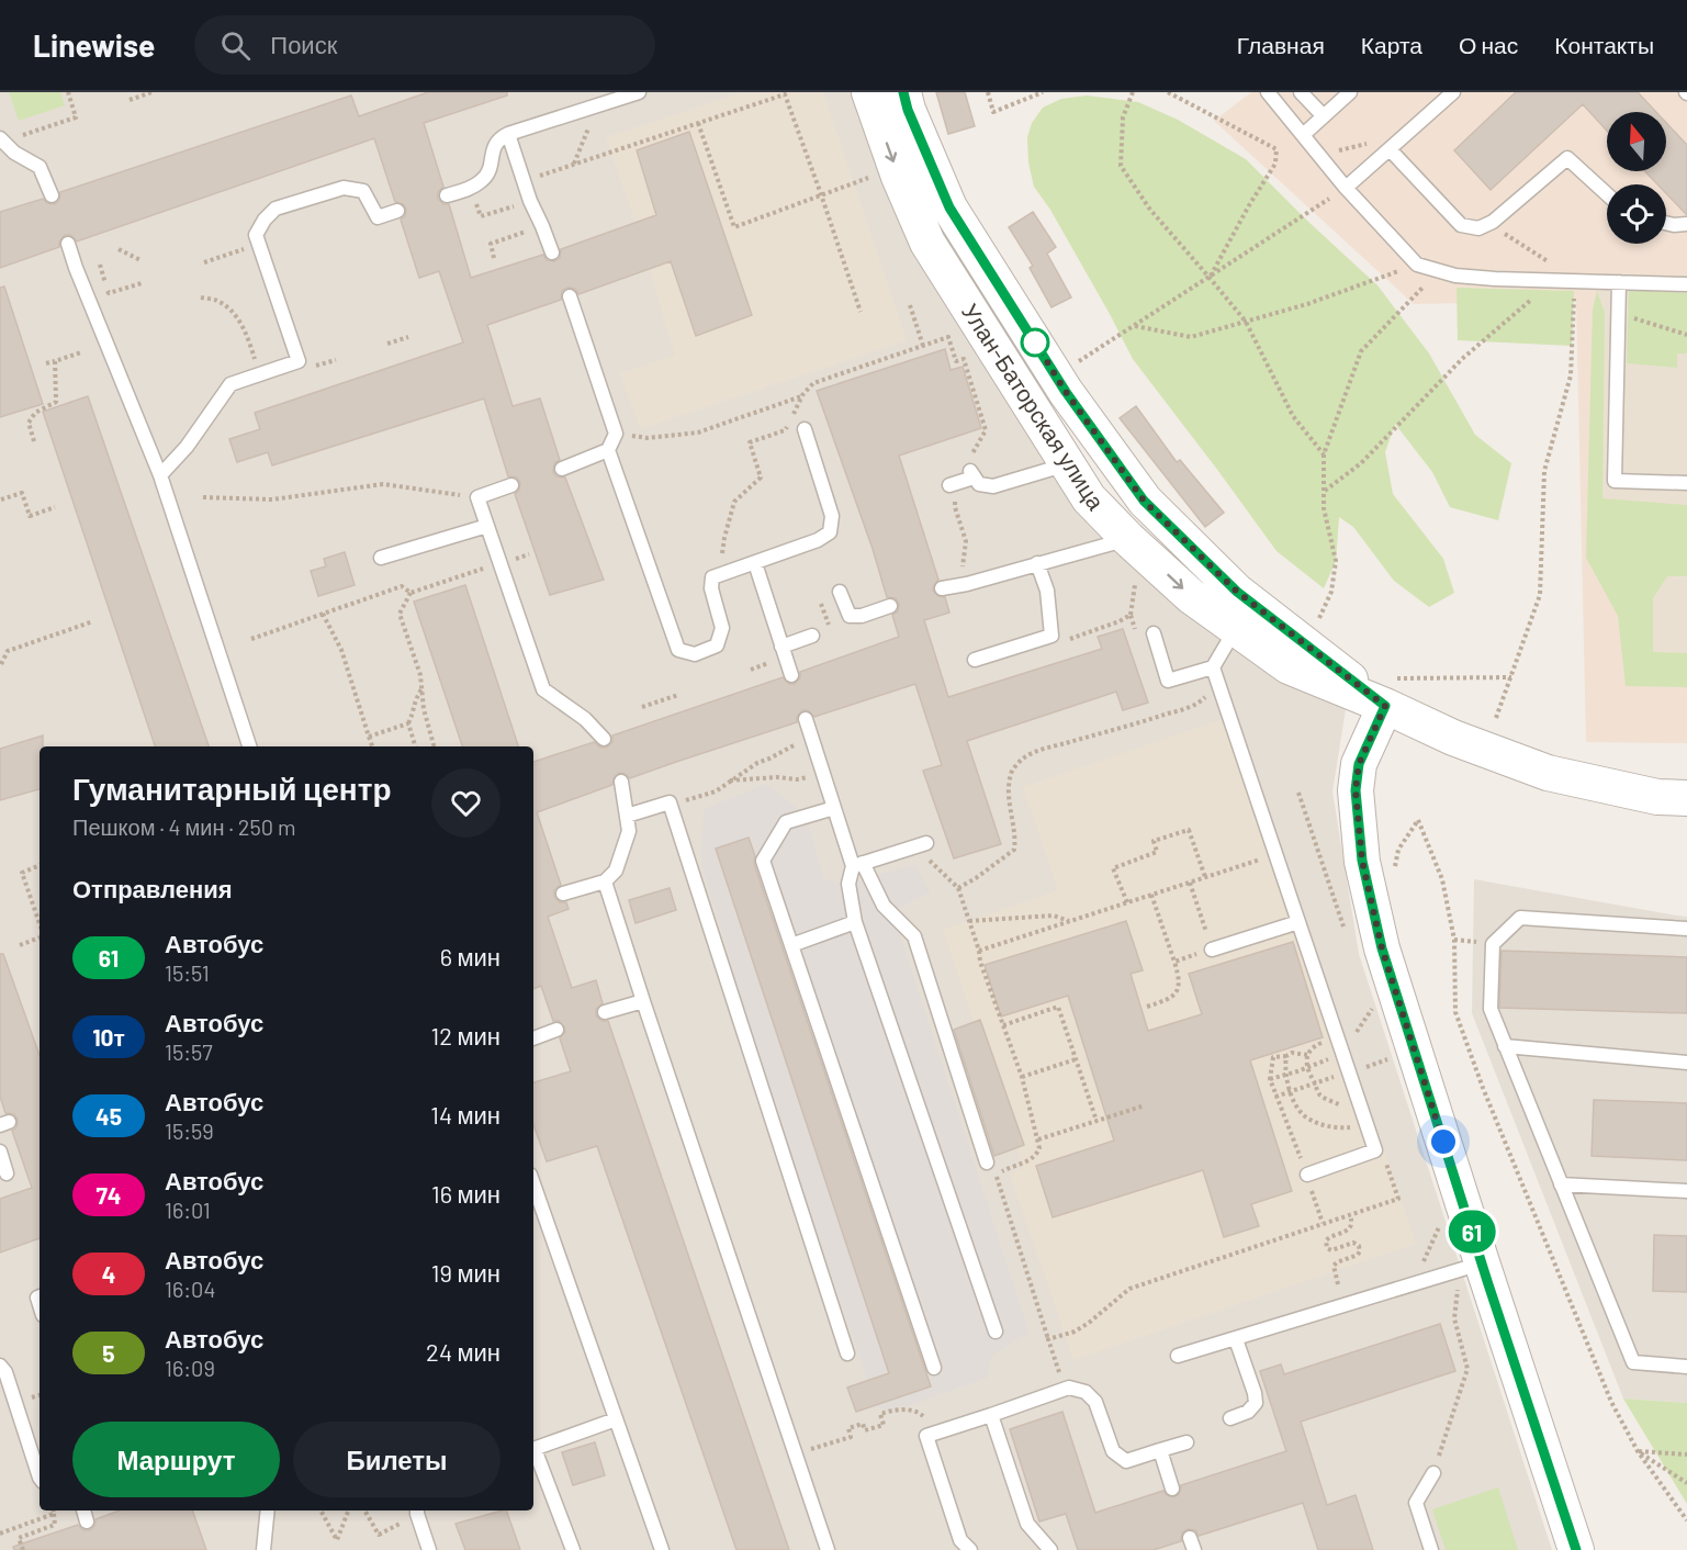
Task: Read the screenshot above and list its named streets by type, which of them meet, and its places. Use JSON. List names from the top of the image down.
{
  "streets": {
    "street": ["Улан-Баторская улица"]
  },
  "lines": ["bus line 61"],
  "north": "top",
  "page": {
    "header": "Linewise",
    "search": "Поиск",
    "nav": [
      "Главная",
      "Карта",
      "О нас",
      "Контакты"
    ],
    "on_map": "61",
    "heading": [
      ["Гуманитарный центр", "Пешком · 4 мин · 250 m"],
      "Отправления"
    ],
    "list": [
      {
        "mark": "61",
        "name": "Автобус",
        "note": "15:51",
        "value": "6 мин"
      },
      {
        "mark": "10т",
        "name": "Автобус",
        "note": "15:57",
        "value": "12 мин"
      },
      {
        "mark": "45",
        "name": "Автобус",
        "note": "15:59",
        "value": "14 мин"
      },
      {
        "mark": "74",
        "name": "Автобус",
        "note": "16:01",
        "value": "16 мин"
      },
      {
        "mark": "4",
        "name": "Автобус",
        "note": "16:04",
        "value": "19 мин"
      },
      {
        "mark": "5",
        "name": "Автобус",
        "note": "16:09",
        "value": "24 мин"
      }
    ],
    "buttons": ["Маршрут", "Билеты"]
  }
}
